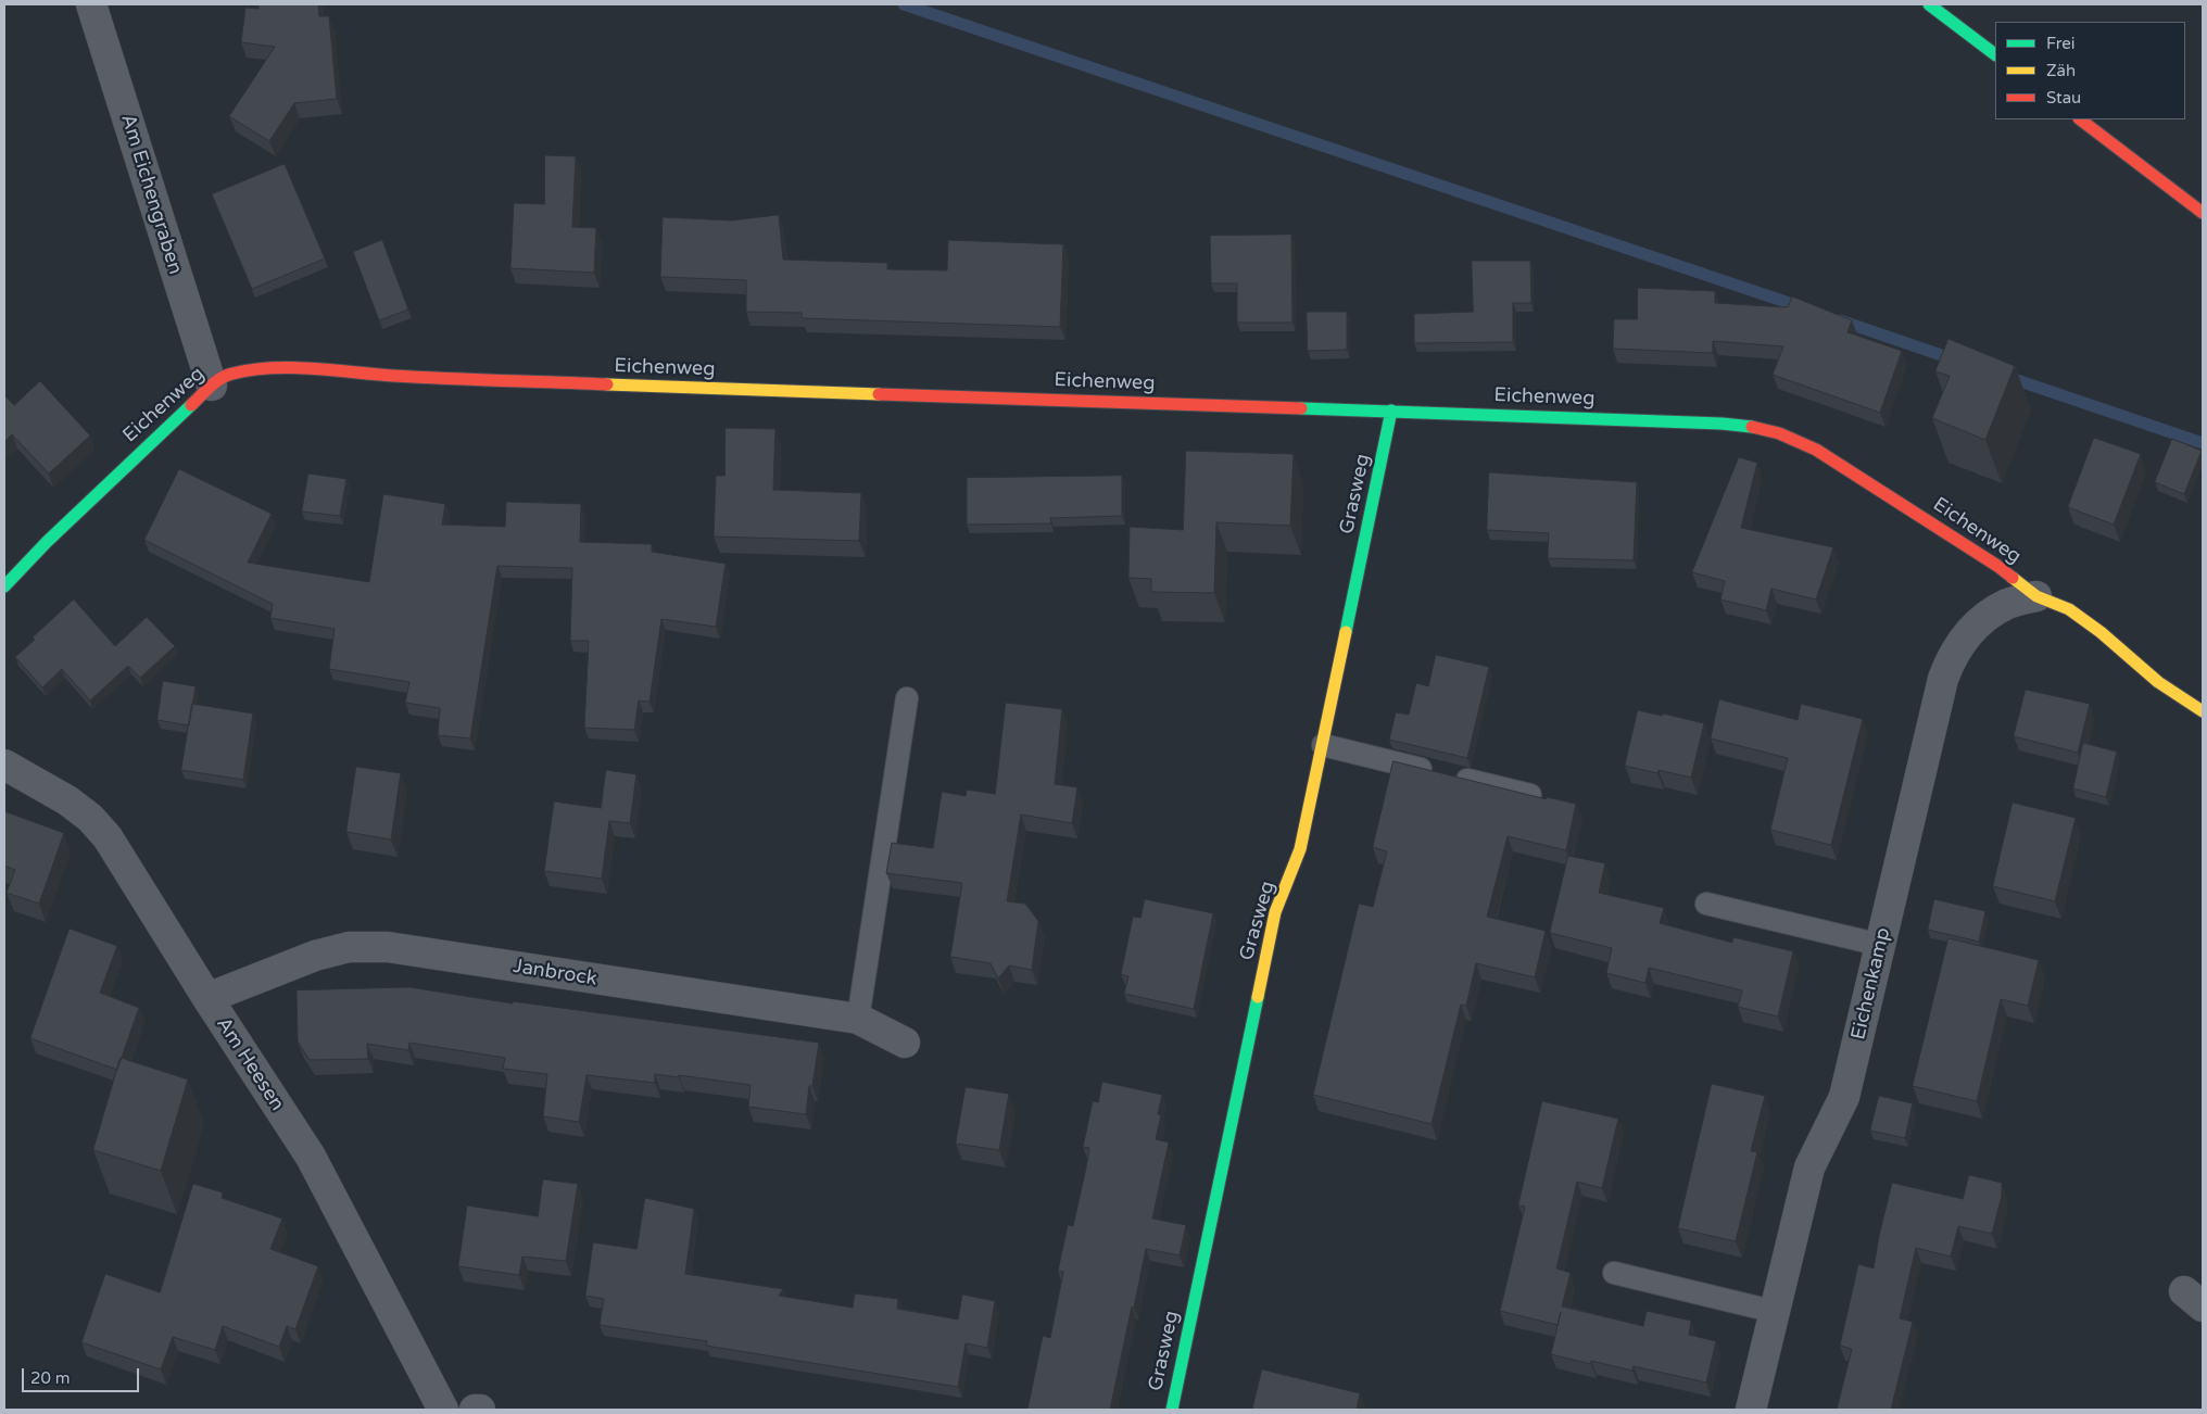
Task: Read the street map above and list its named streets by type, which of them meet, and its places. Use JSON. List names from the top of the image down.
{
  "streets": {
    "street": [
      "Am Eichengraben",
      "Eichenweg",
      "Grasweg",
      "Janbrock",
      "Eichenkamp",
      "Am Heesen"
    ]
  },
  "crossings": [
    ["Am Eichengraben", "Eichenweg"],
    ["Eichenweg", "Grasweg"],
    ["Eichenweg", "Eichenkamp"],
    ["Janbrock", "Am Heesen"]
  ],
  "legend": ["Frei", "Zäh", "Stau"],
  "scale_bar": "20 m"
}
